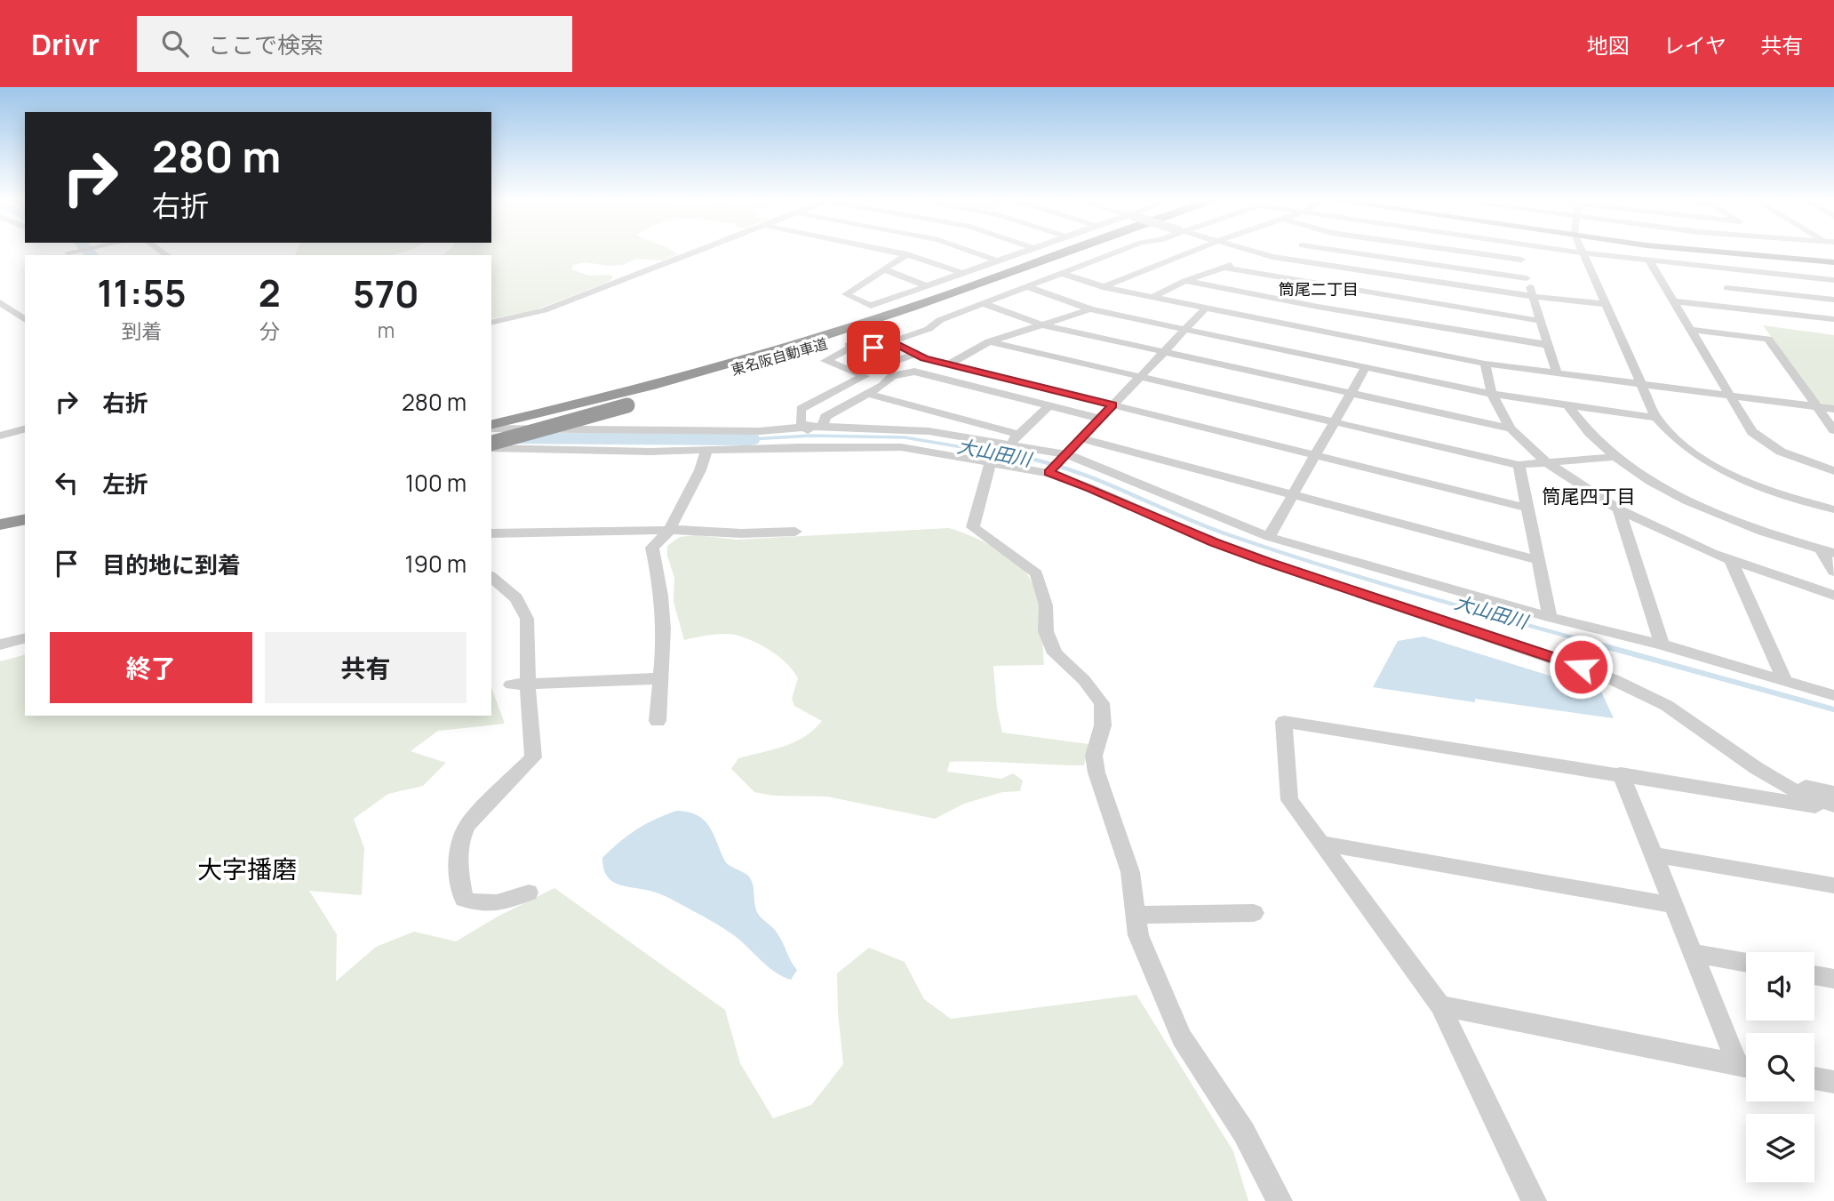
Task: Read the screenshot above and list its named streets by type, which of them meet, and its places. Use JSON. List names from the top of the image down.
{
  "streets": {
    "highway": ["東名阪自動車道"]
  },
  "districts": ["筒尾二丁目", "筒尾四丁目", "大字播磨"],
  "water": ["大山田川"],
  "page": {
    "header": "Drivr",
    "search": "ここで検索",
    "nav": ["地図", "レイヤ", "共有"],
    "turn": ["280 m", "右折"],
    "eta": [
      "11:55",
      "到着",
      "2",
      "分",
      "570",
      "m"
    ],
    "list": [
      {
        "name": "右折",
        "value": "280 m"
      },
      {
        "name": "左折",
        "value": "100 m"
      },
      {
        "name": "目的地に到着",
        "value": "190 m"
      }
    ],
    "buttons": ["終了", "共有"]
  }
}
